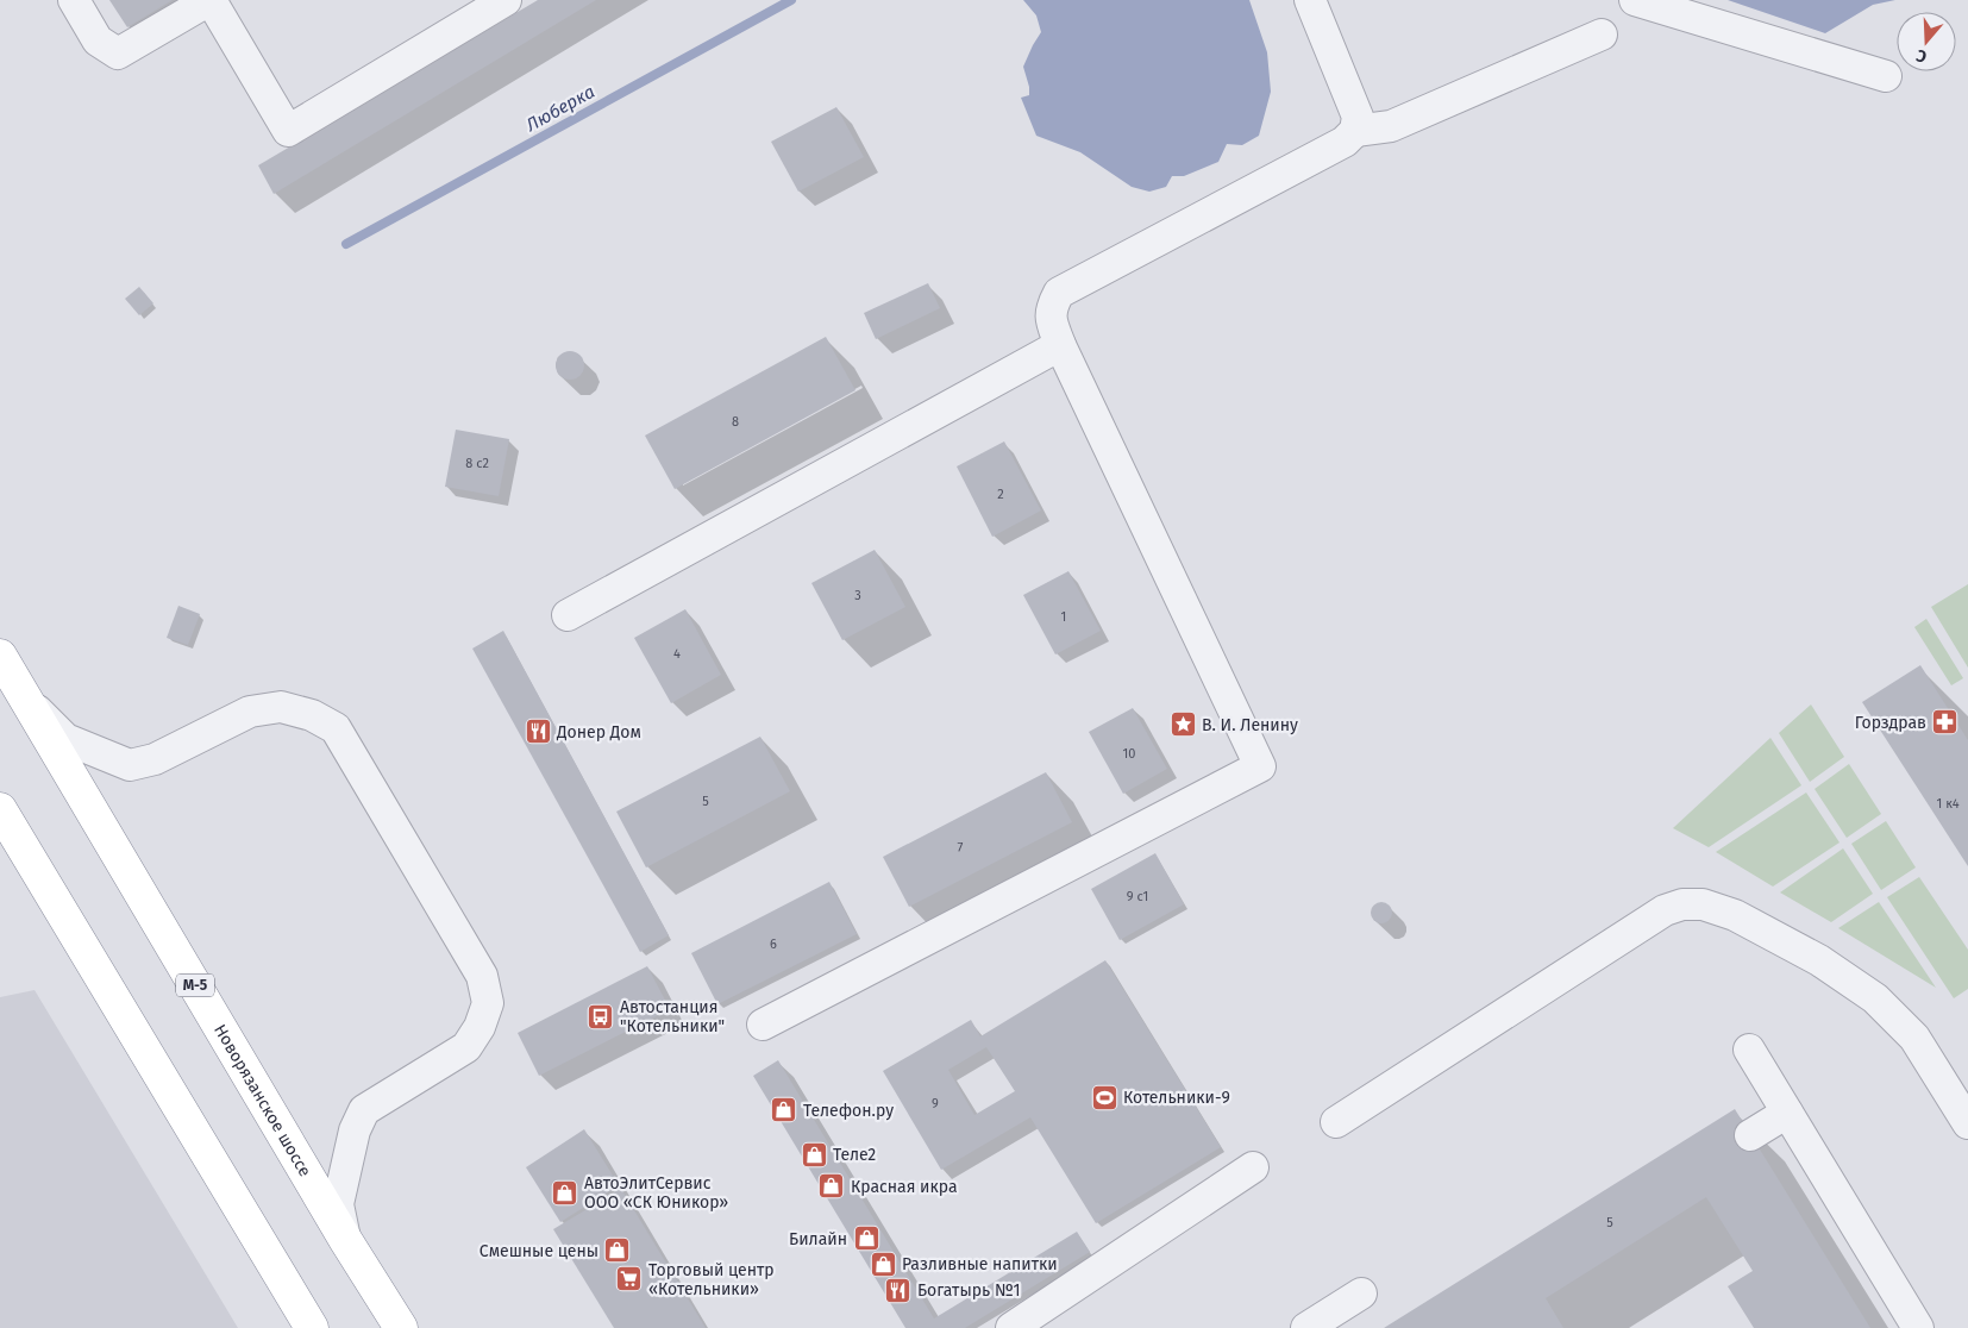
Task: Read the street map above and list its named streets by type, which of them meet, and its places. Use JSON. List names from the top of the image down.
{
  "streets": {
    "highway": ["М-5", "Новорязанское шоссе"]
  },
  "water": ["Люберка"],
  "places": {
    "pharmacy": ["Горздрав"],
    "place": ["В. И. Ленину"],
    "restaurant": ["Донер Дом", "Богатырь №1"],
    "bus stop": ["Автостанция \"Котельники\""],
    "sports": ["Котельники-9"],
    "shop": [
      "Телефон.ру",
      "Теле2",
      "Красная икра",
      "АвтоЭлитСервис ООО «СК Юникор»",
      "Билайн",
      "Смешные цены",
      "Разливные напитки"
    ],
    "supermarket": ["Торговый центр «Котельники»"]
  },
  "house_numbers": [
    "8",
    "8 с2",
    "2",
    "3",
    "1",
    "4",
    "10",
    "5",
    "1 к4",
    "7",
    "9 с1",
    "6",
    "9",
    "5"
  ],
  "north": "bottom"
}
